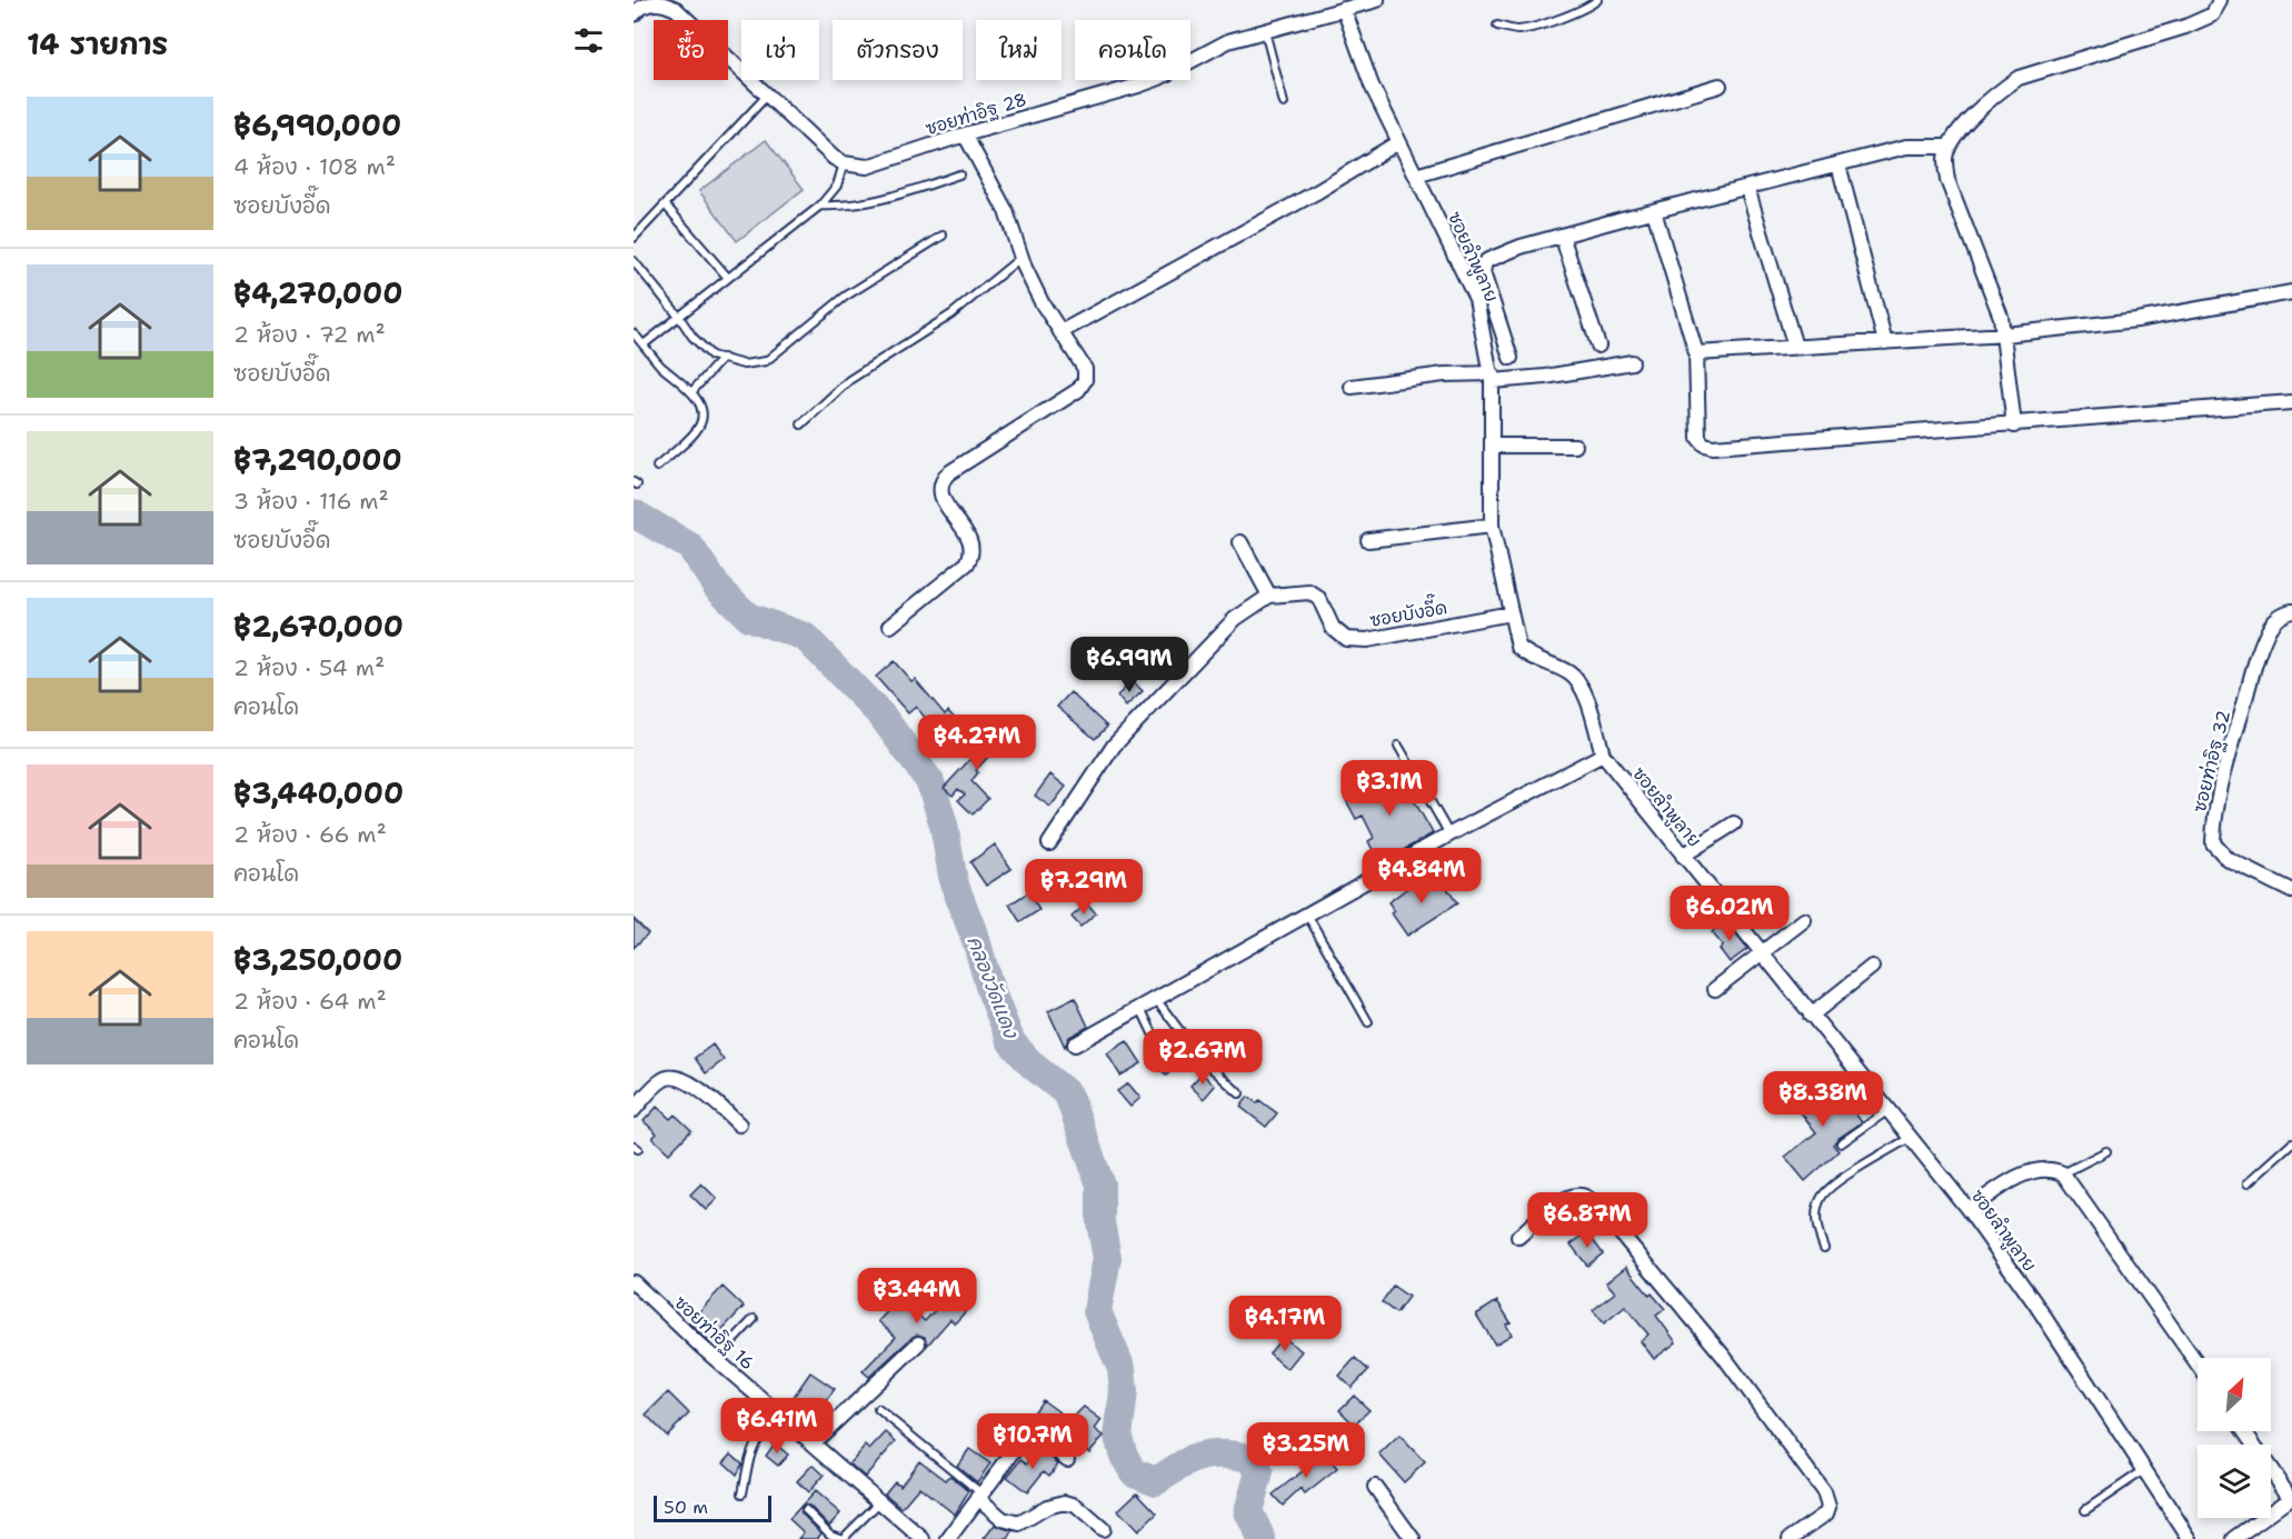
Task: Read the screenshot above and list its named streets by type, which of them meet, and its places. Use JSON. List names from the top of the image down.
{
  "streets": {
    "street": [
      "ซอยท่าอิฐ 28",
      "ซอยลำพูลาย",
      "ซอยบังอี๊ด",
      "ซอยท่าอิฐ 32",
      "ซอยท่าอิฐ 16"
    ]
  },
  "crossings": [
    ["ซอยท่าอิฐ 28", "ซอยลำพูลาย"],
    ["ซอยลำพูลาย", "ซอยบังอี๊ด"]
  ],
  "water": ["คลองวัดแดง"],
  "scale_bar": "50 m",
  "north": "top right",
  "page": {
    "heading": "14 รายการ",
    "chip": [
      "ซื้อ",
      "เช่า",
      "ตัวกรอง",
      "ใหม่",
      "คอนโด"
    ],
    "list": [
      {
        "name": "฿6,990,000",
        "note": "4 ห้อง · 108 m² · ซอยบังอี๊ด"
      },
      {
        "name": "฿4,270,000",
        "note": "2 ห้อง · 72 m² · ซอยบังอี๊ด"
      },
      {
        "name": "฿7,290,000",
        "note": "3 ห้อง · 116 m² · ซอยบังอี๊ด"
      },
      {
        "name": "฿2,670,000",
        "note": "2 ห้อง · 54 m² · คอนโด"
      },
      {
        "name": "฿3,440,000",
        "note": "2 ห้อง · 66 m² · คอนโด"
      },
      {
        "name": "฿3,250,000",
        "note": "2 ห้อง · 64 m² · คอนโด"
      }
    ],
    "price": [
      "฿6.99M",
      "฿4.27M",
      "฿3.1M",
      "฿4.84M",
      "฿7.29M",
      "฿6.02M",
      "฿2.67M",
      "฿8.38M",
      "฿6.87M",
      "฿3.44M",
      "฿4.17M",
      "฿6.41M",
      "฿10.7M",
      "฿3.25M"
    ],
    "scale": "50 m"
  }
}
